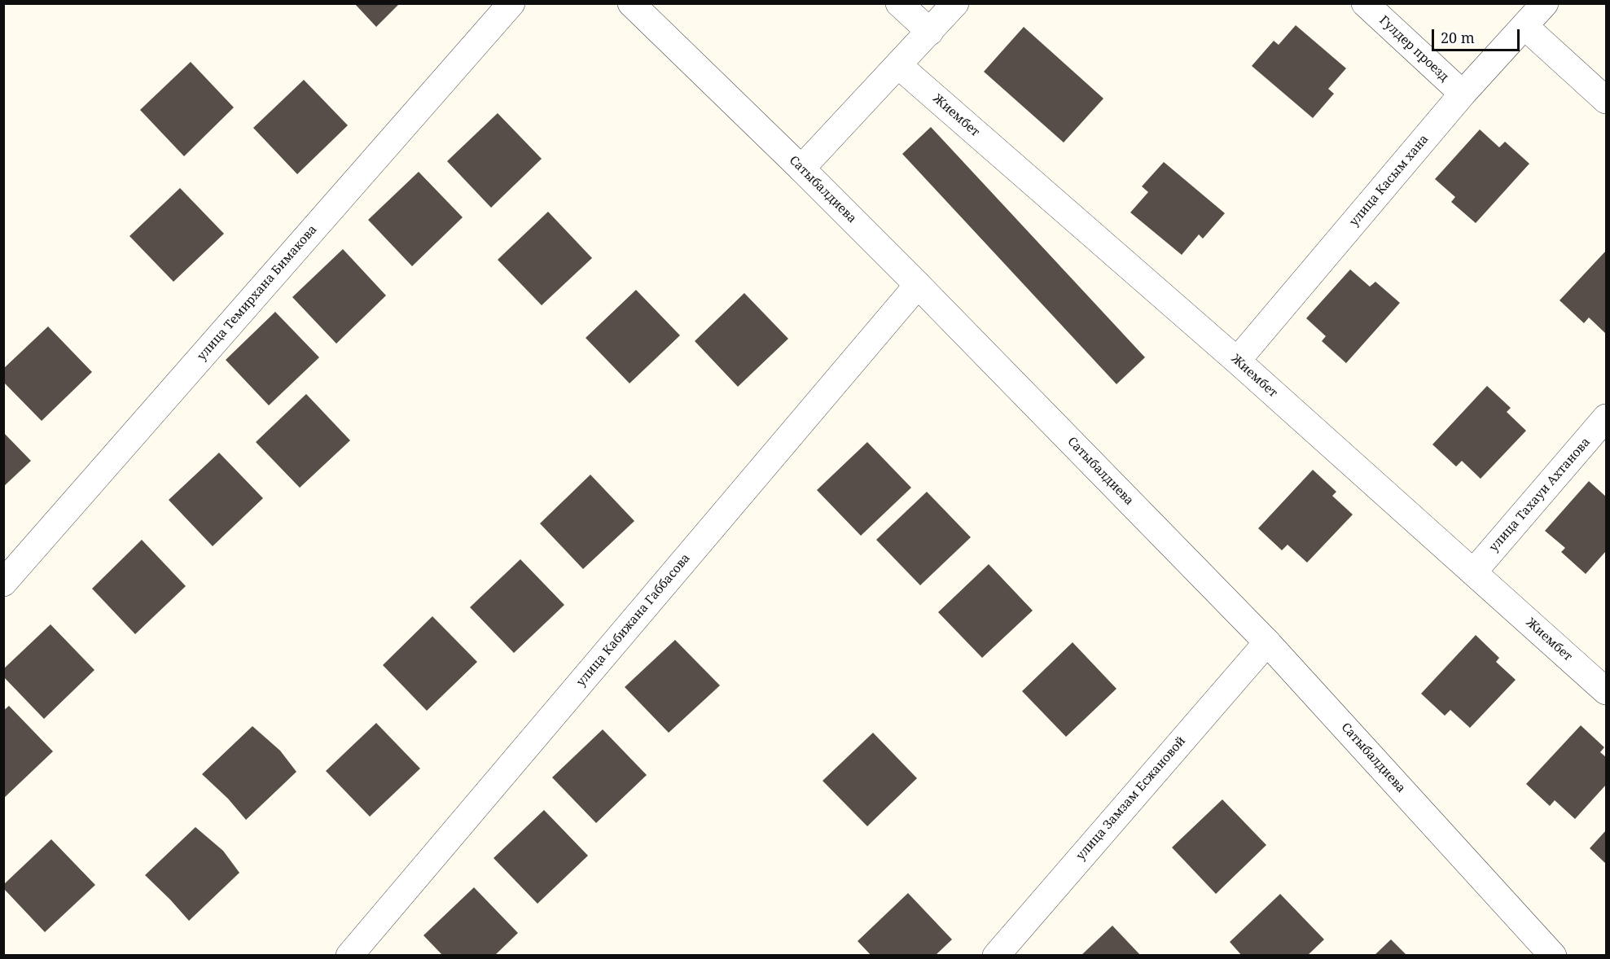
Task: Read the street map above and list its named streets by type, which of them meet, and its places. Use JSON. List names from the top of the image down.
{
  "streets": {
    "street": [
      "Гулдер проезд",
      "Жиембет",
      "улица Касым хана",
      "Сатыбалдиева",
      "улица Темирхана Бимакова",
      "улица Тахауи Ахтанова",
      "улица Кабижана Габбасова",
      "улица Замзам Есжановой"
    ]
  },
  "crossings": [
    ["Гулдер проезд", "улица Касым хана"],
    ["Жиембет", "улица Касым хана"],
    ["Жиембет", "улица Тахауи Ахтанова"],
    ["Сатыбалдиева", "улица Кабижана Габбасова"],
    ["Сатыбалдиева", "улица Замзам Есжановой"]
  ],
  "scale_bar": "20 m"
}
